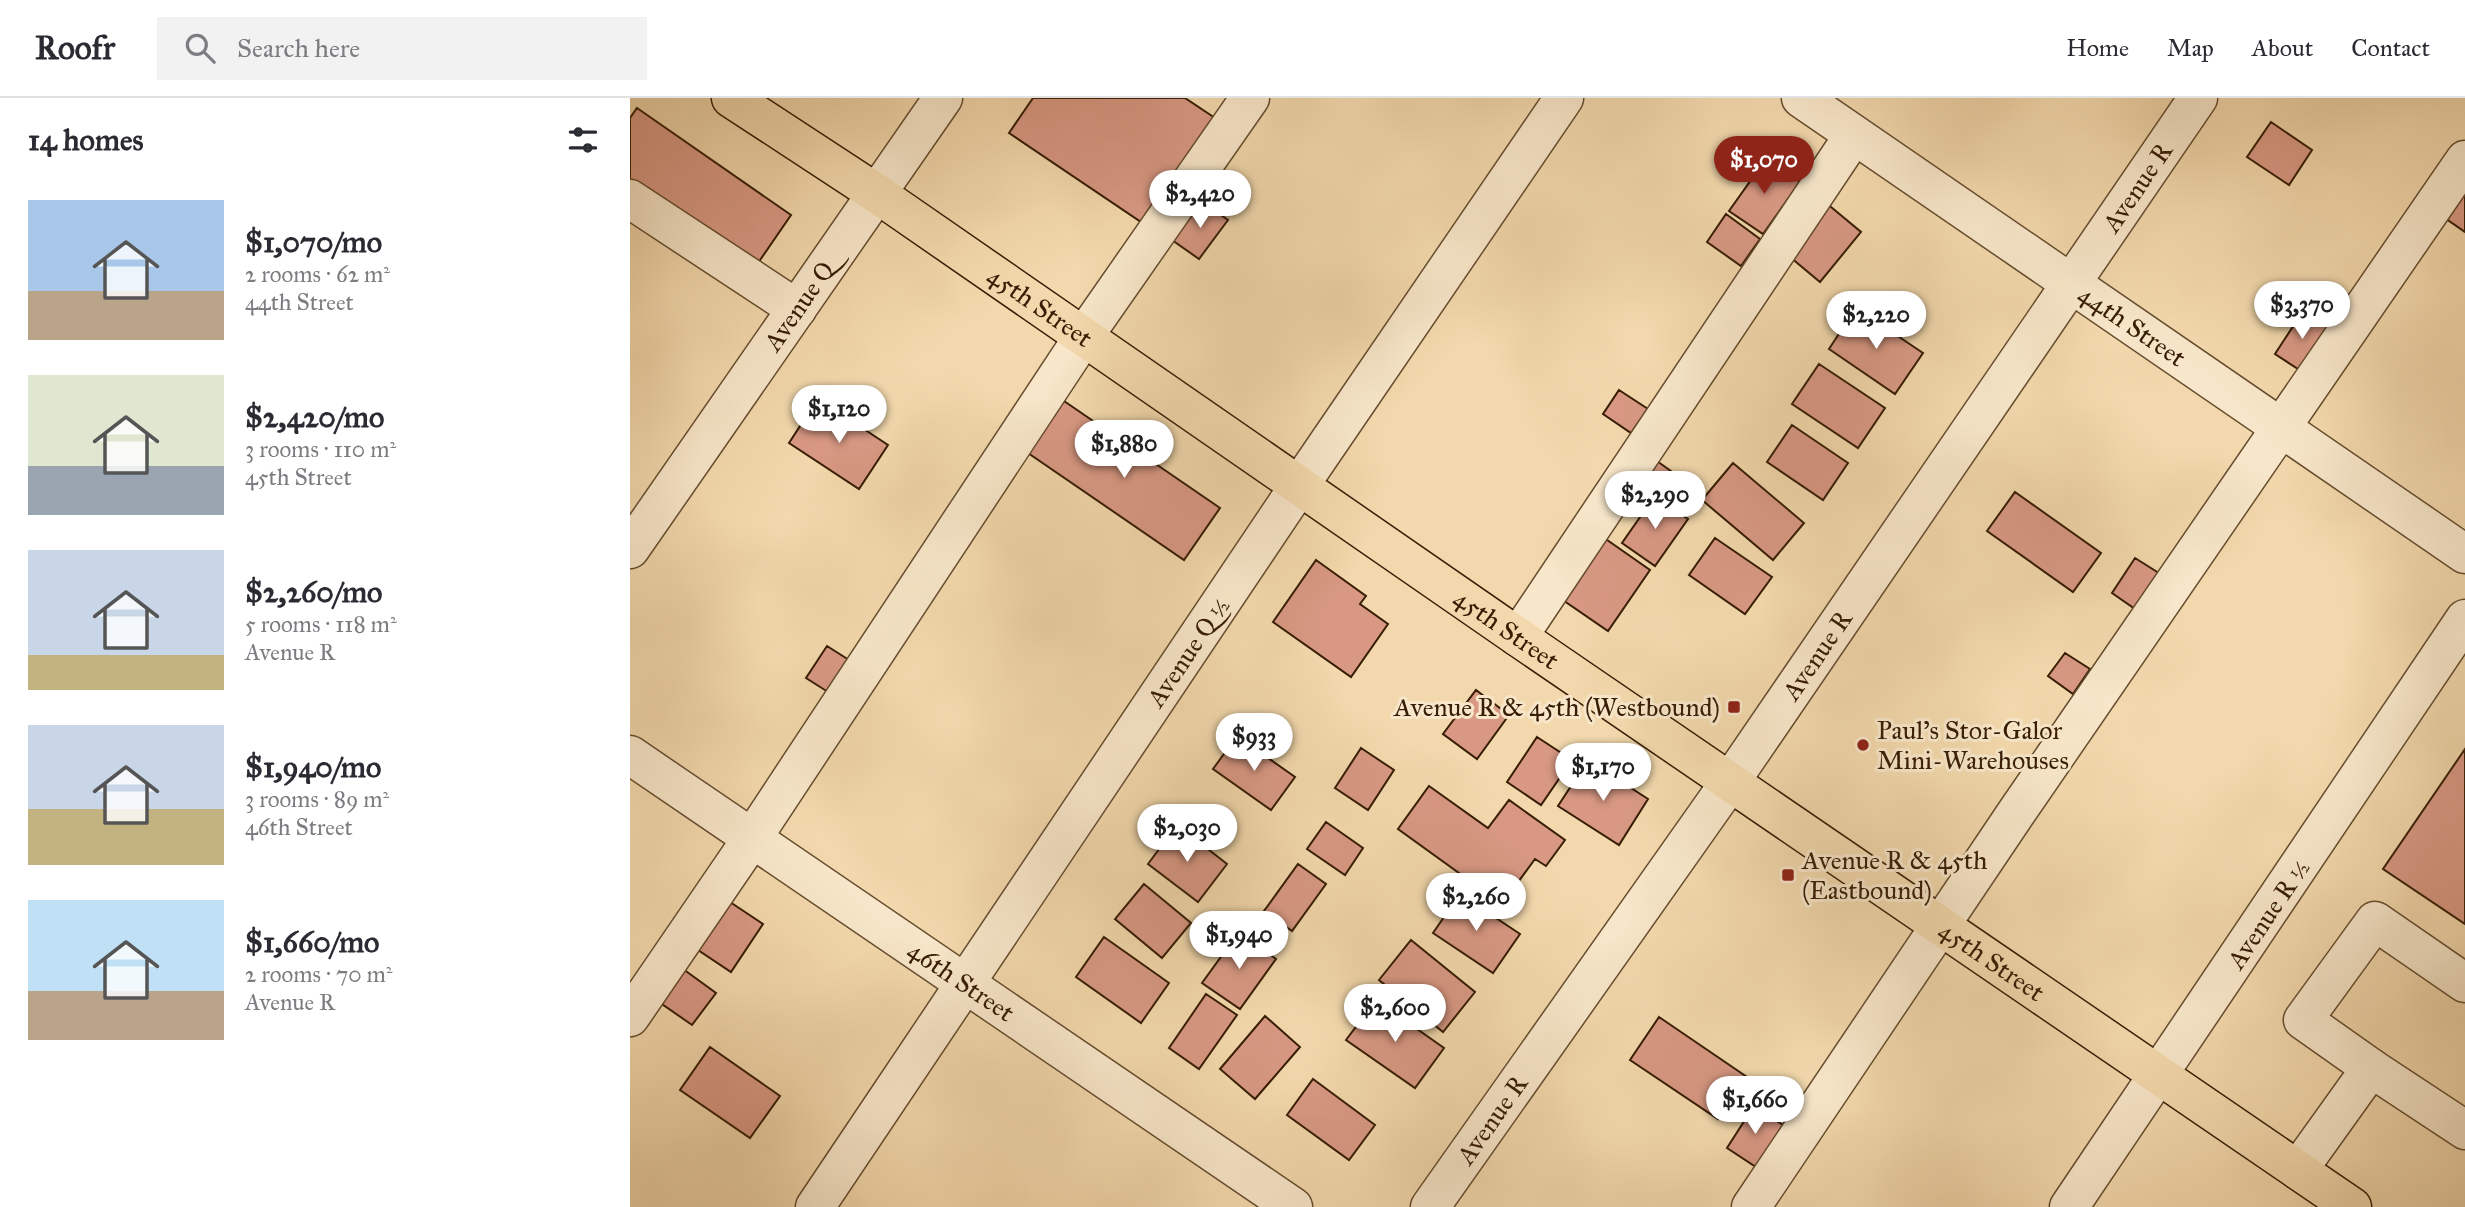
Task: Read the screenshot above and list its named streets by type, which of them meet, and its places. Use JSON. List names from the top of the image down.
{
  "streets": {
    "main road": ["45th Street"],
    "street": [
      "Avenue R",
      "Avenue Q",
      "44th Street",
      "Avenue Q ½",
      "Avenue R ½",
      "46th Street"
    ]
  },
  "crossings": [
    ["Avenue R", "45th Street"],
    ["Avenue R", "44th Street"],
    ["45th Street", "Avenue Q"],
    ["45th Street", "Avenue Q ½"],
    ["45th Street", "Avenue R ½"],
    ["Avenue Q ½", "46th Street"]
  ],
  "places": {
    "transit": ["Avenue R & 45th (Westbound)", "Avenue R & 45th (Eastbound)"],
    "other": ["Paul's Stor-Galor Mini-Warehouses"]
  },
  "page": {
    "header": "Roofr",
    "search": "Search here",
    "nav": [
      "Home",
      "Map",
      "About",
      "Contact"
    ],
    "heading": "14 homes",
    "price": [
      "$1,070",
      "$2,420",
      "$3,370",
      "$2,220",
      "$1,120",
      "$1,880",
      "$2,290",
      "$933",
      "$1,170",
      "$2,030",
      "$2,260",
      "$1,940",
      "$2,600",
      "$1,660"
    ],
    "list": [
      {
        "name": "$1,070/mo",
        "note": "2 rooms · 62 m² · 44th Street"
      },
      {
        "name": "$2,420/mo",
        "note": "3 rooms · 110 m² · 45th Street"
      },
      {
        "name": "$2,260/mo",
        "note": "5 rooms · 118 m² · Avenue R"
      },
      {
        "name": "$1,940/mo",
        "note": "3 rooms · 89 m² · 46th Street"
      },
      {
        "name": "$1,660/mo",
        "note": "2 rooms · 70 m² · Avenue R"
      }
    ]
  }
}
